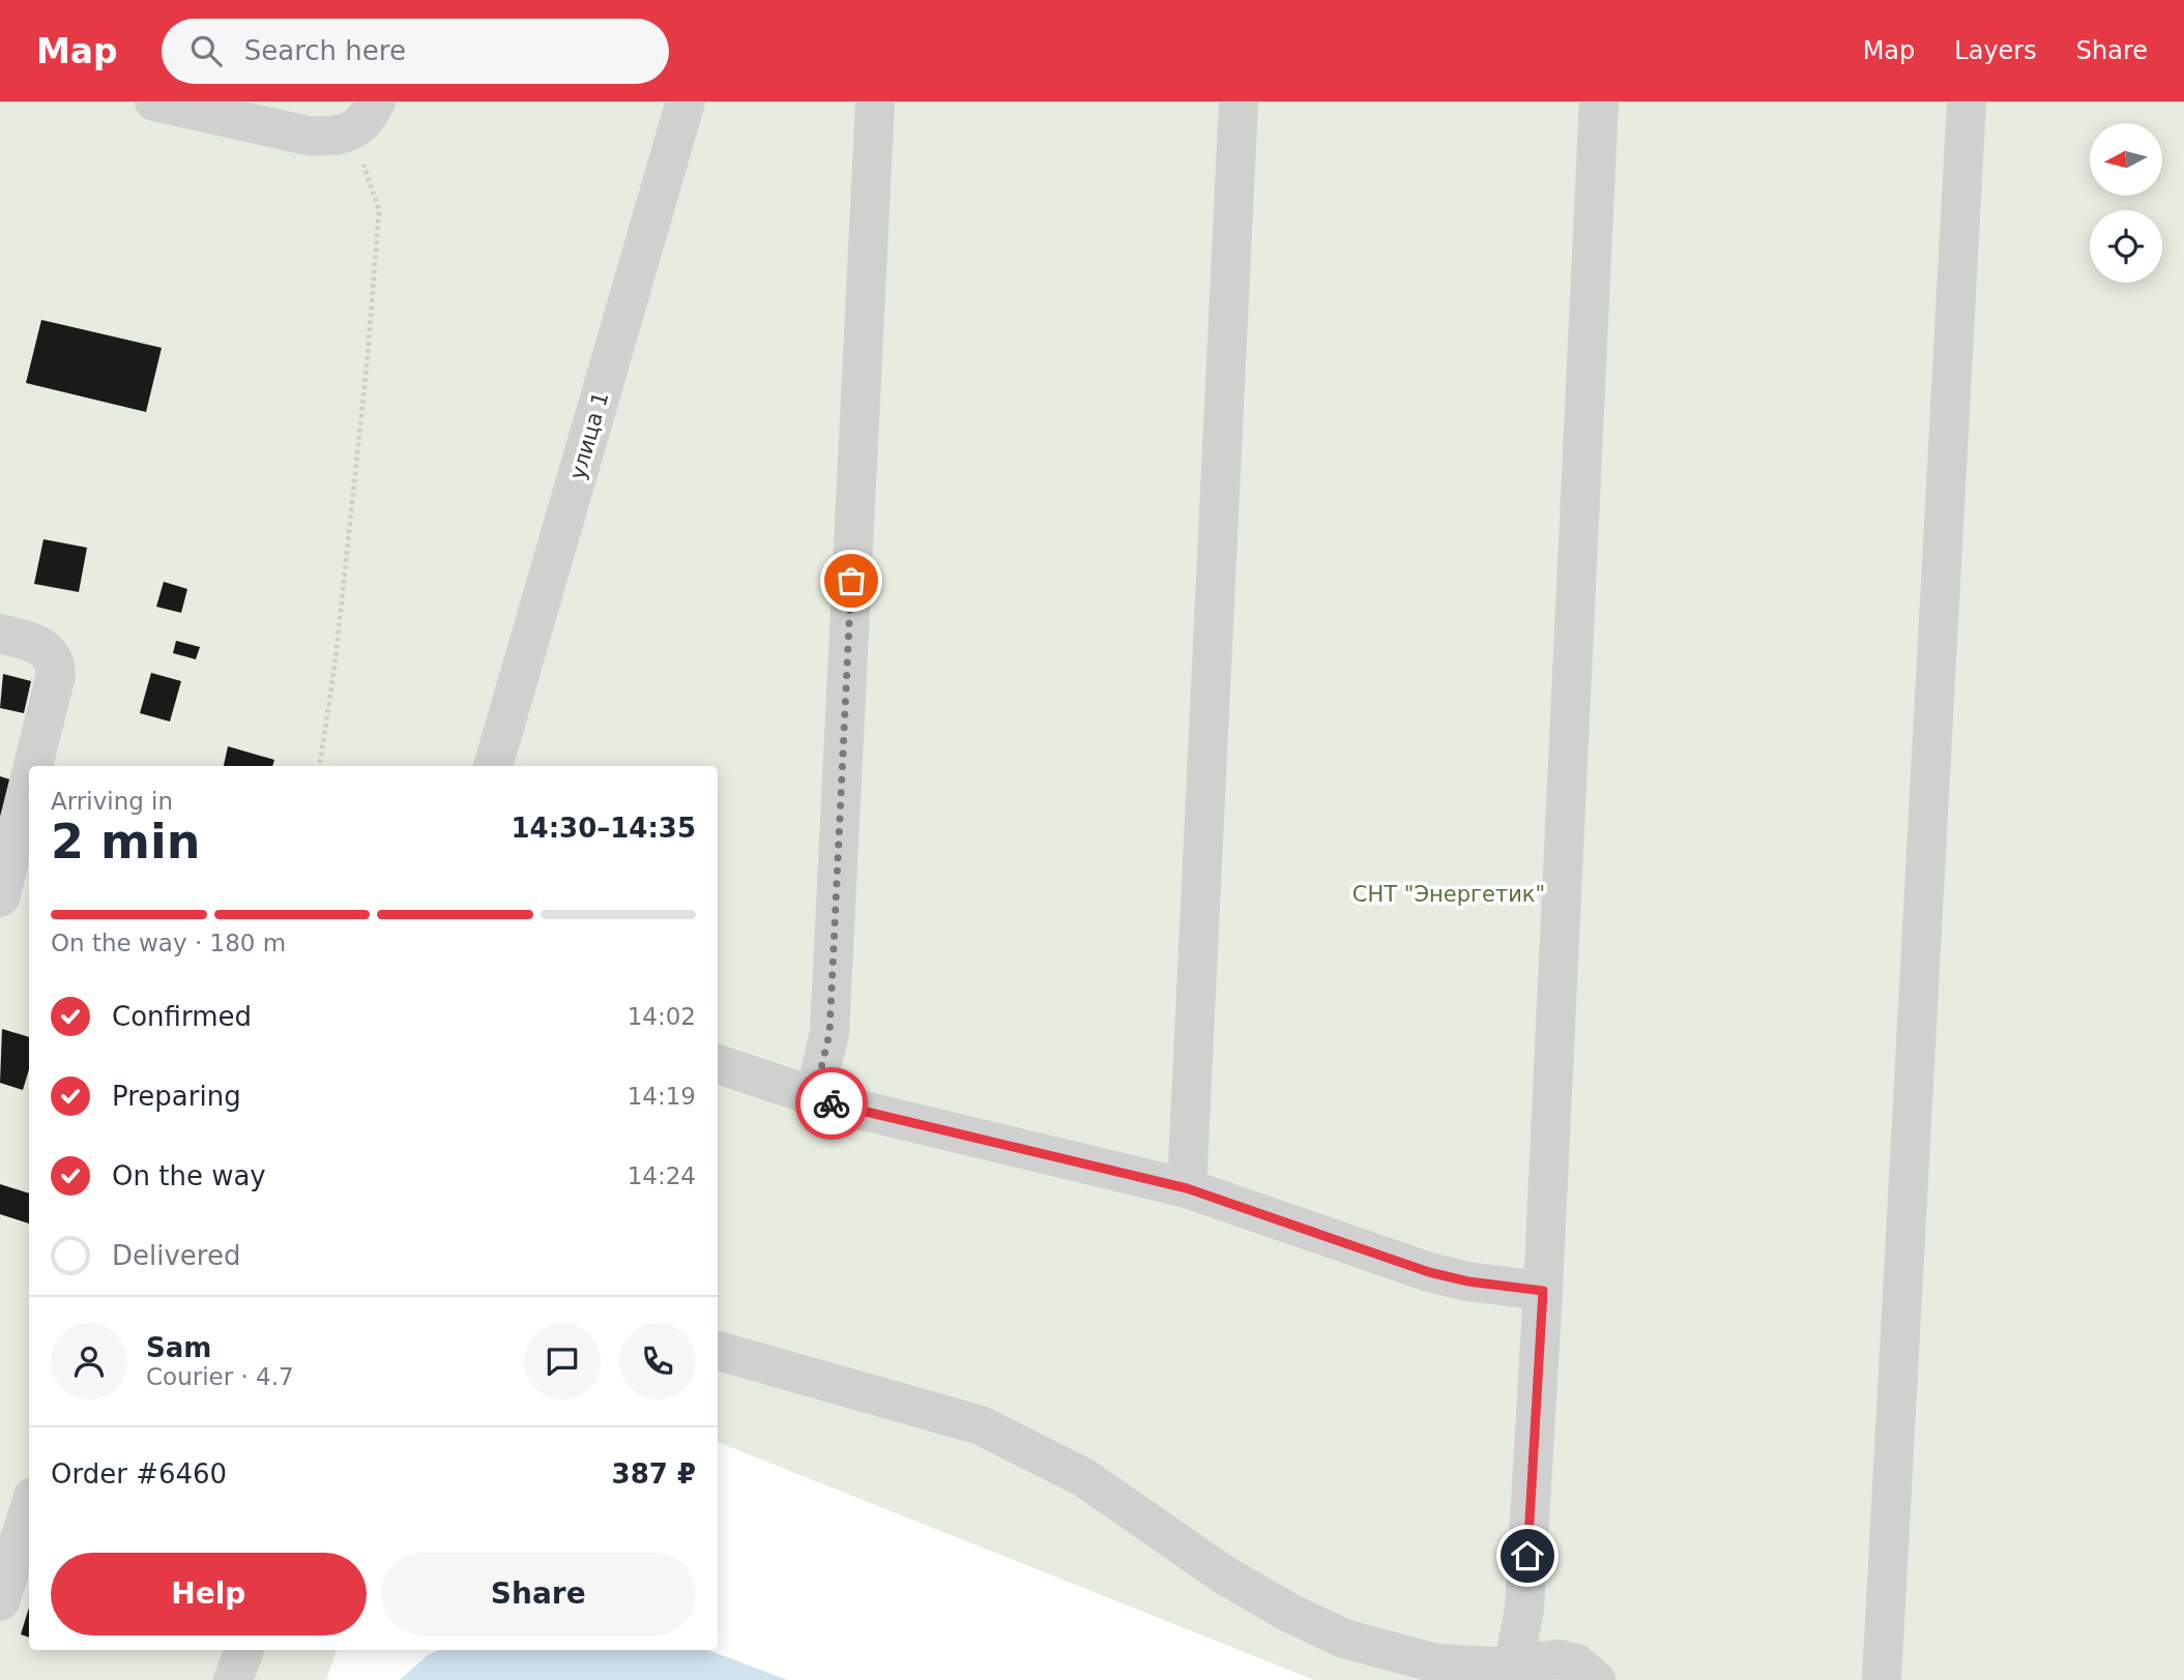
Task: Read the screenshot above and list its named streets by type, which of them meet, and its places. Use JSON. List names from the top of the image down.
{
  "streets": {
    "lane": ["улица 1"]
  },
  "parks": ["СНТ \"Энергетик\""],
  "north": "left",
  "page": {
    "header": "Map",
    "search": "Search here",
    "nav": ["Map", "Layers", "Share"],
    "heading": ["2 min", "Arriving in", "14:30–14:35"],
    "panel": [
      "Sam",
      "Courier · 4.7",
      "Order #6460",
      "387 ₽"
    ],
    "bar": "On the way · 180 m",
    "list": [
      ["Confirmed", "14:02"],
      ["Preparing", "14:19"],
      ["On the way", "14:24"],
      "Delivered"
    ],
    "buttons": ["Help", "Share"]
  }
}
